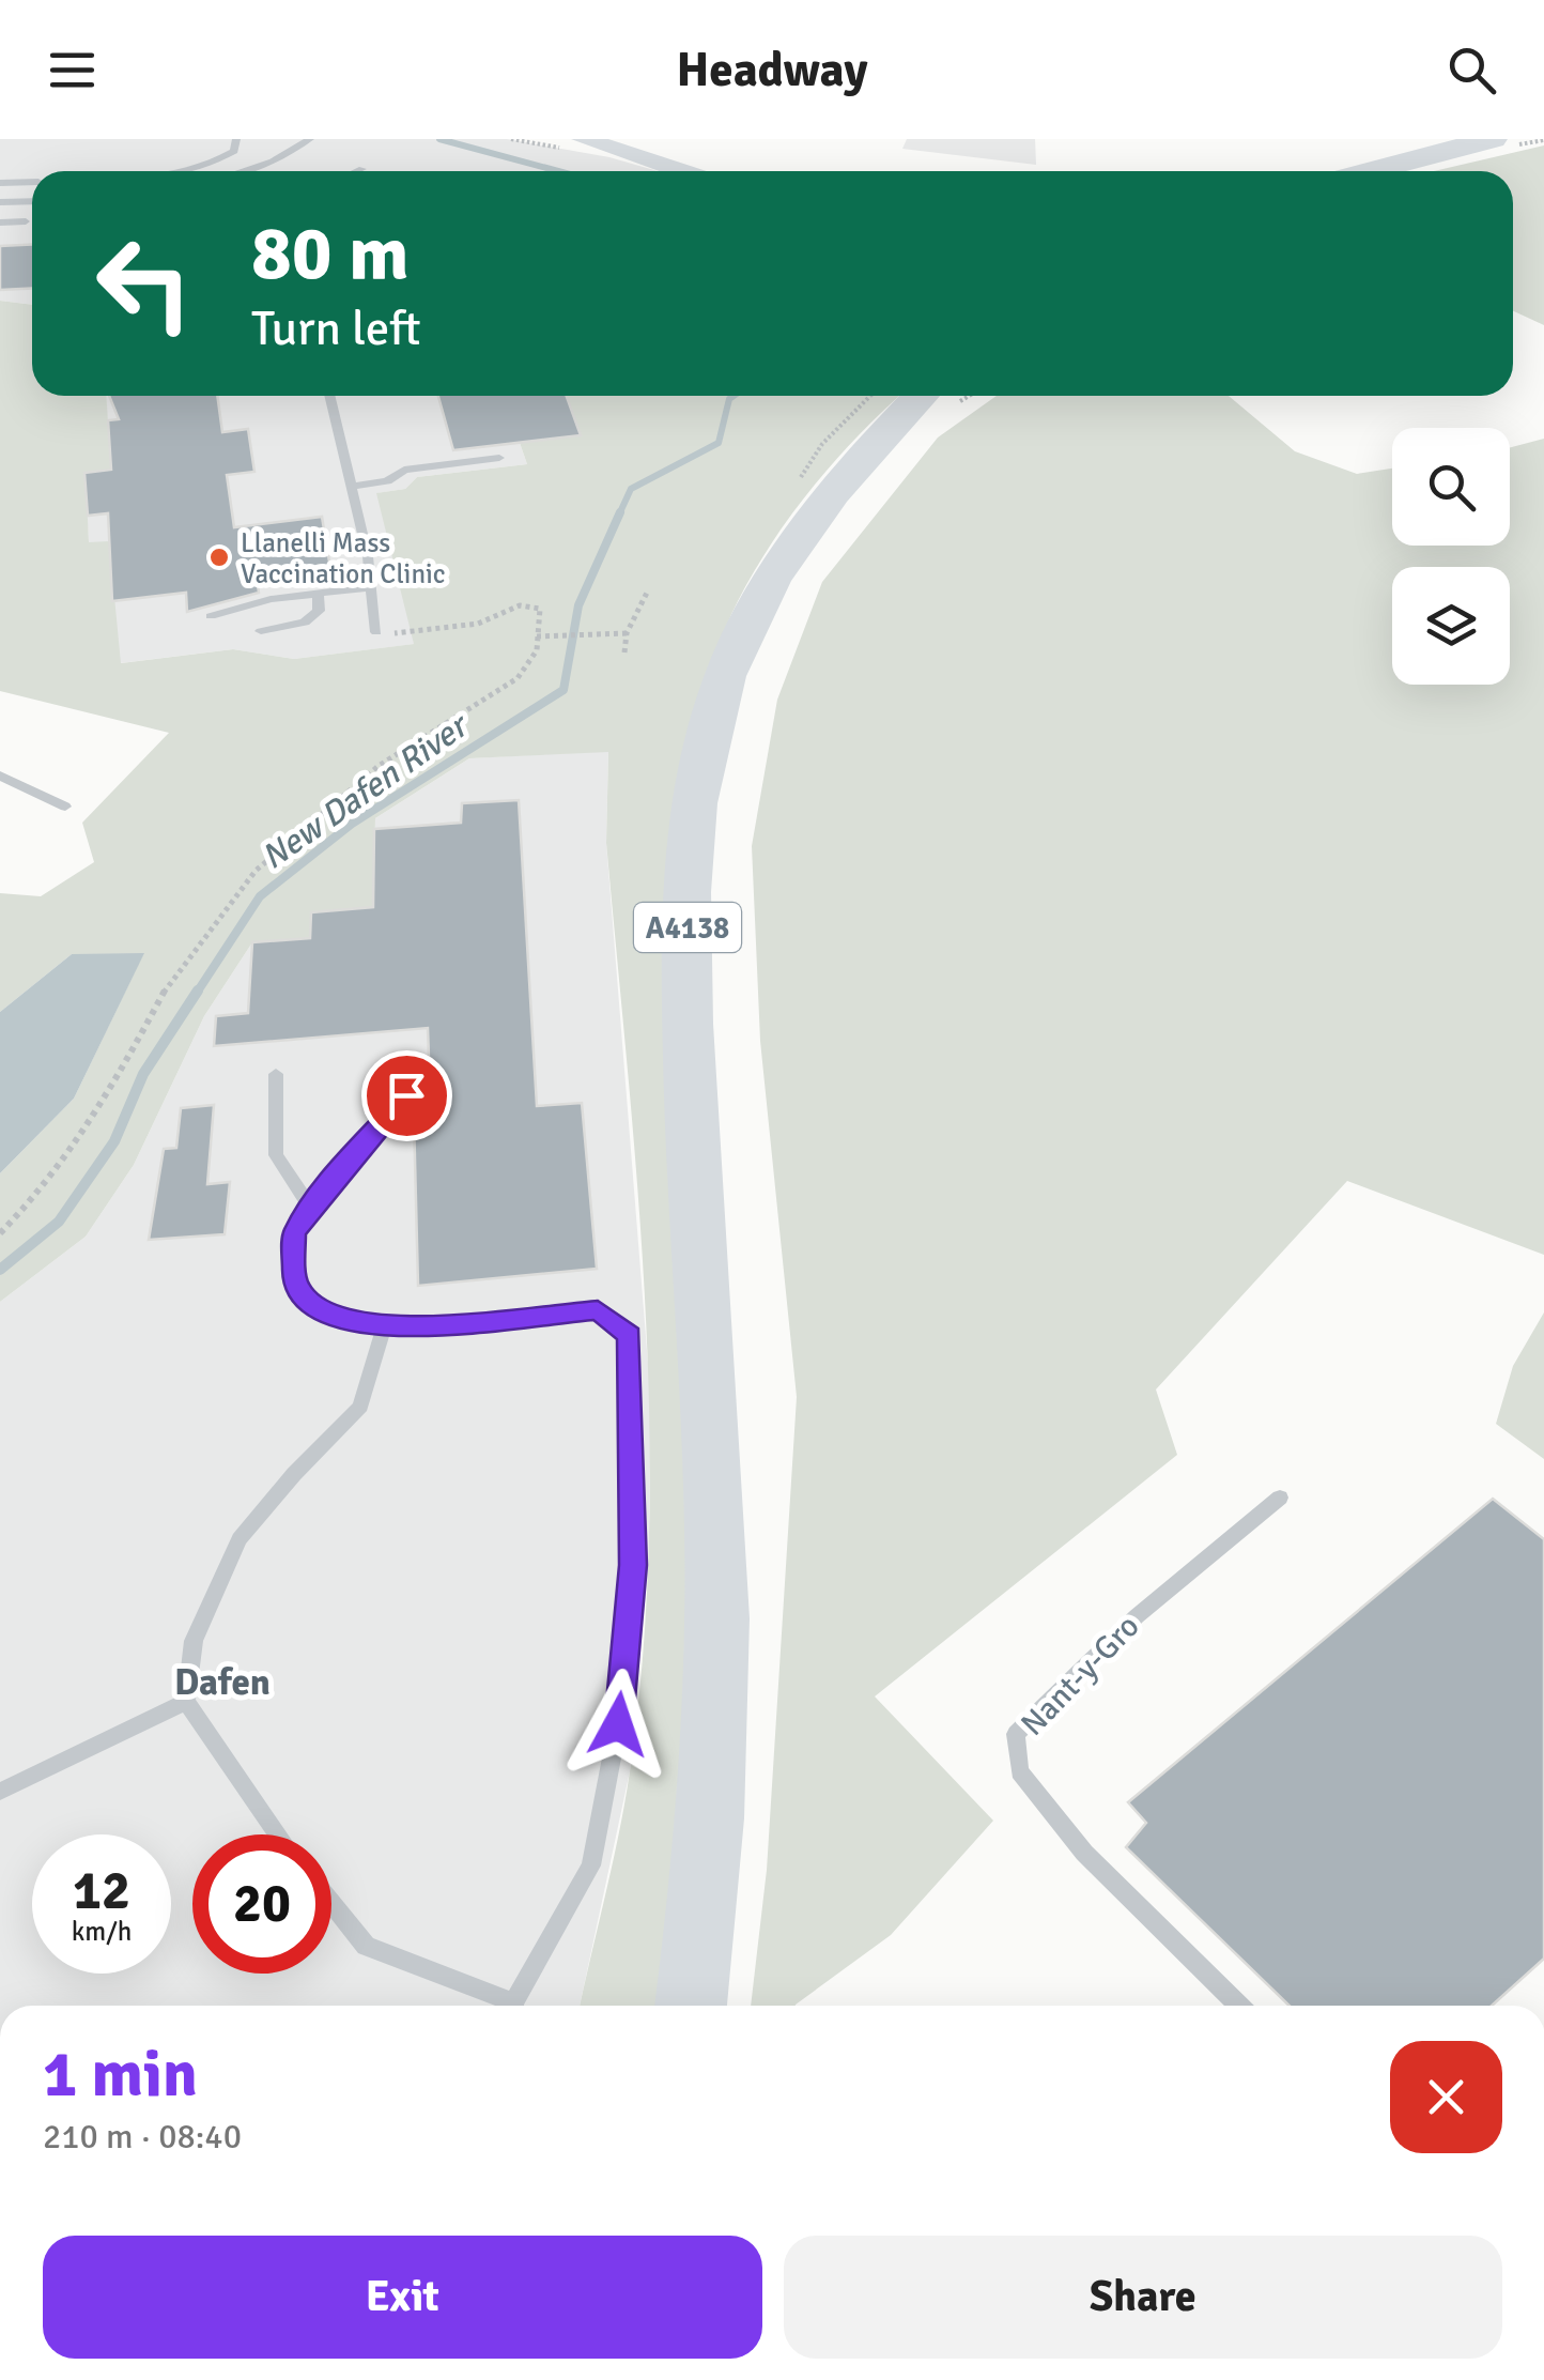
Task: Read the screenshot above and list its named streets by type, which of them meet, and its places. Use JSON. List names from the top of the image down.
{
  "streets": {
    "highway": ["A4138"],
    "lane": ["Nant-y-Gro"]
  },
  "districts": ["Dafen"],
  "water": ["New Dafen River"],
  "places": ["Llanelli Mass Vaccination Clinic"],
  "page": {
    "header": "Headway",
    "turn": ["80 m", "Turn left"],
    "speed": "12 km/h",
    "limit": "20",
    "heading": ["1 min", "210 m · 08:40"],
    "buttons": ["Exit", "Share"]
  }
}
